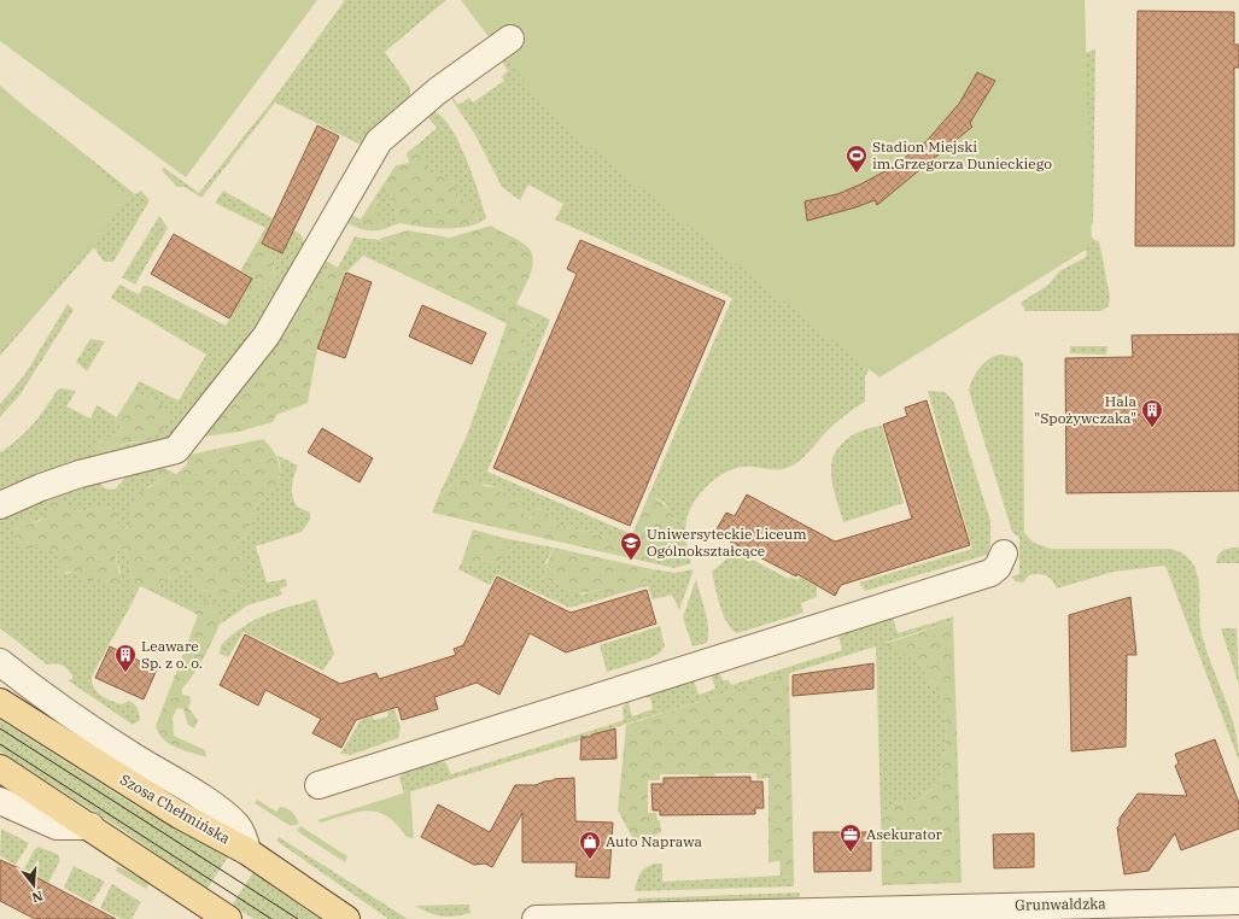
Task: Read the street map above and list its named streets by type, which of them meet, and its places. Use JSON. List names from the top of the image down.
{
  "streets": {
    "main road": ["Szosa Chełmińska"],
    "street": ["Grunwaldzka"]
  },
  "places": {
    "sports": ["Stadion Miejski im.Grzegorza Dunieckiego"],
    "building": ["Hala \"Spożywczaka\"", "Leaware Sp. z o. o."],
    "school or university": ["Uniwersyteckie Liceum Ogólnokształcące"],
    "office": ["Asekurator"],
    "shop": ["Auto Naprawa"]
  },
  "north": "bottom"
}
